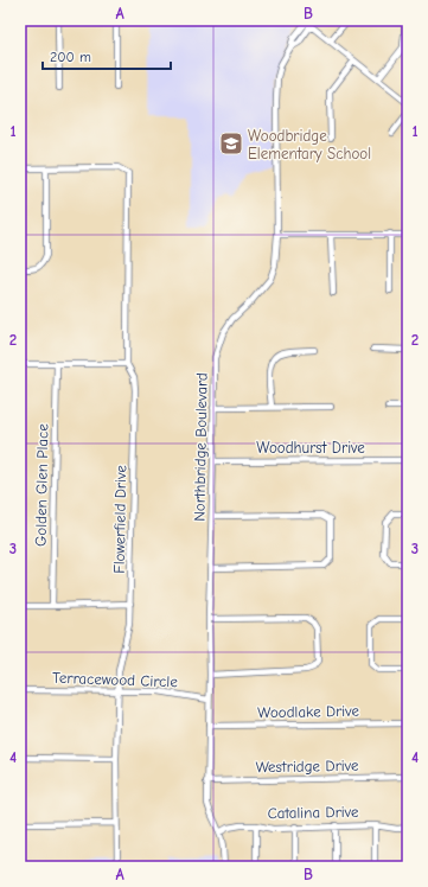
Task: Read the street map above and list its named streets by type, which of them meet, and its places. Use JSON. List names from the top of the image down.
{
  "streets": {
    "street": [
      "Northbridge Boulevard",
      "Woodhurst Drive",
      "Golden Glen Place",
      "Flowerfield Drive",
      "Terracewood Circle",
      "Woodlake Drive",
      "Westridge Drive",
      "Catalina Drive"
    ]
  },
  "crossings": [
    ["Northbridge Boulevard", "Woodhurst Drive"],
    ["Northbridge Boulevard", "Terracewood Circle"],
    ["Northbridge Boulevard", "Woodlake Drive"],
    ["Northbridge Boulevard", "Westridge Drive"],
    ["Northbridge Boulevard", "Catalina Drive"],
    ["Flowerfield Drive", "Terracewood Circle"]
  ],
  "places": {
    "school or university": ["Woodbridge Elementary School"]
  },
  "scale_bar": "200 m",
  "grid": {
    "columns": ["A", "B"],
    "rows": [
      "1",
      "2",
      "3",
      "4"
    ]
  }
}
